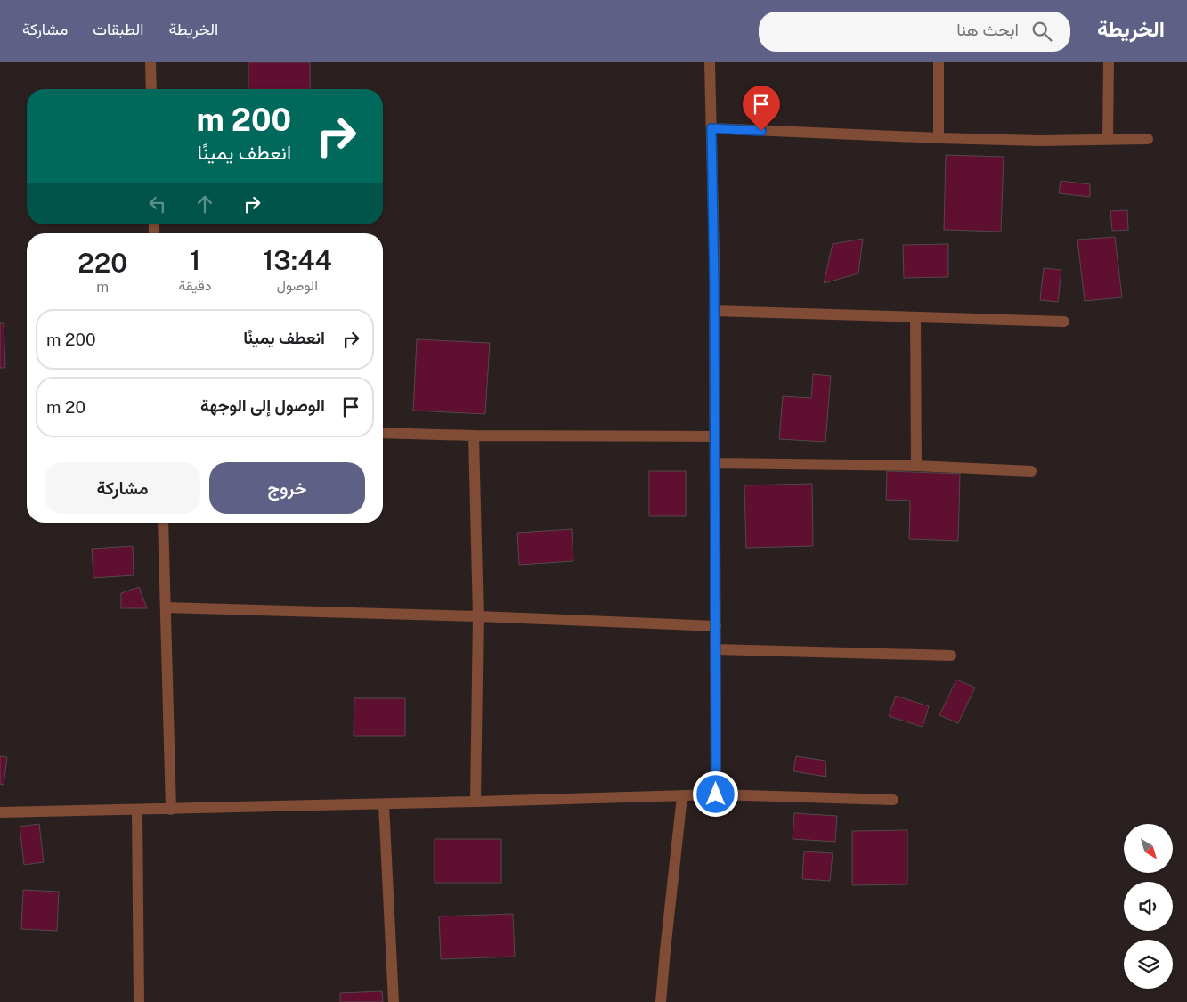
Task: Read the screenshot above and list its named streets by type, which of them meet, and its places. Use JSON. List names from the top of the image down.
{
  "north": "bottom right",
  "page": {
    "header": "الخريطة",
    "search": "ابحث هنا",
    "nav": ["الخريطة", "الطبقات", "مشاركة"],
    "turn": ["200 m", "انعطف يمينًا"],
    "eta": [
      "13:44",
      "الوصول",
      "1",
      "دقيقة",
      "220",
      "m"
    ],
    "list": [
      {
        "name": "انعطف يمينًا",
        "value": "200 m"
      },
      {
        "name": "الوصول إلى الوجهة",
        "value": "20 m"
      }
    ],
    "buttons": ["خروج", "مشاركة"]
  }
}
